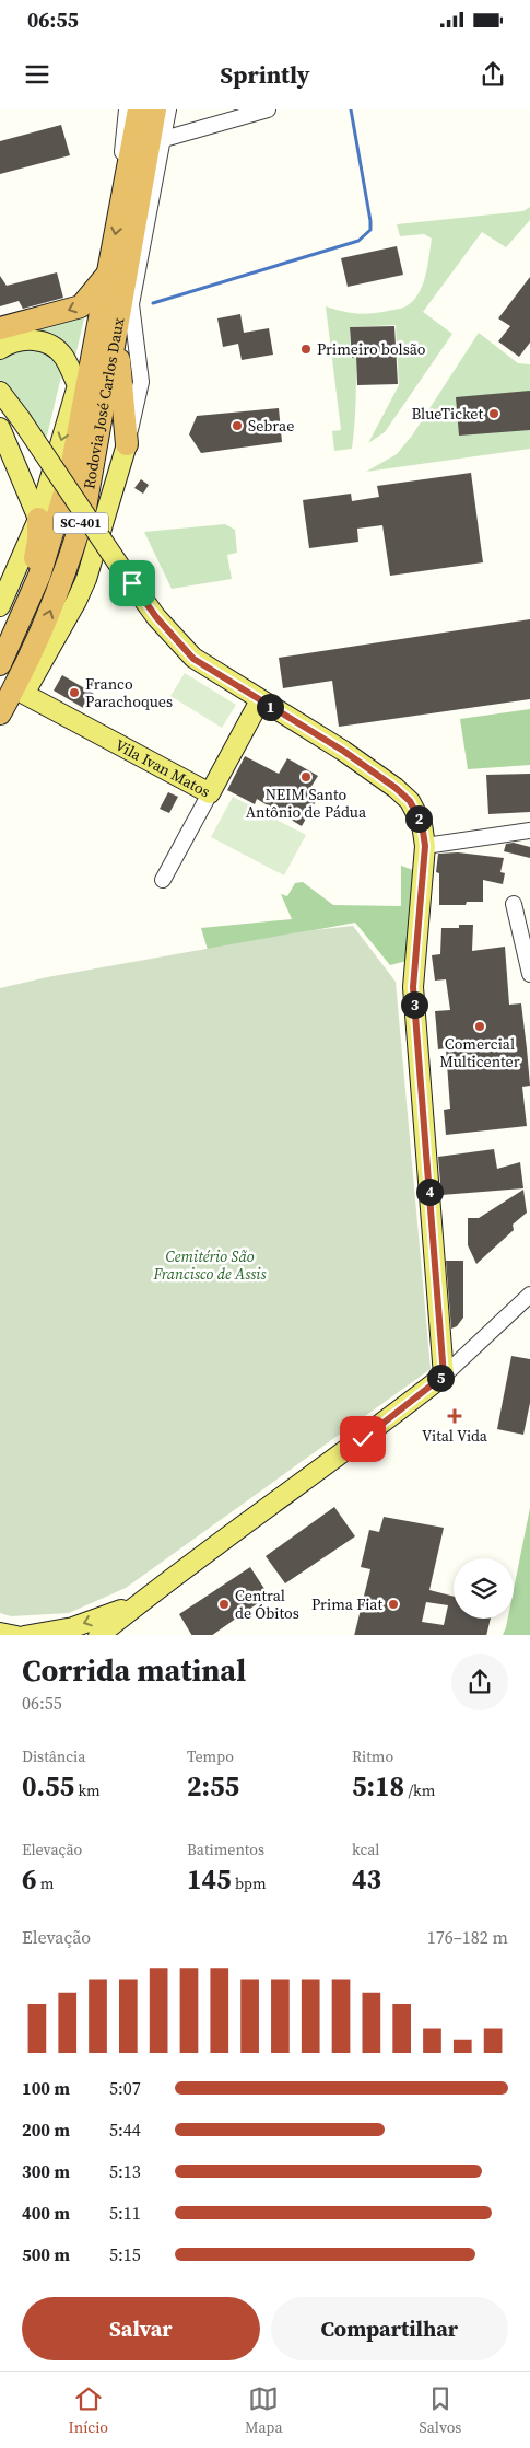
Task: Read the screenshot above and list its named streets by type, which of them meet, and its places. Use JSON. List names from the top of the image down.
{
  "streets": {
    "highway": ["Rodovia José Carlos Daux", "SC-401"],
    "main road": ["Vila Ivan Matos"]
  },
  "parks": ["Cemitério São Francisco de Assis"],
  "places": {
    "other": [
      "Primeiro bolsão",
      "BlueTicket",
      "Sebrae",
      "Franco Parachoques",
      "NEIM Santo Antônio de Pádua",
      "Comercial Multicenter",
      "Central de Óbitos",
      "Prima Fiat"
    ],
    "health": ["Vital Vida"]
  },
  "page": {
    "status": "06:55",
    "header": "Sprintly",
    "pins": [
      "1",
      "2",
      "3",
      "4",
      "5"
    ],
    "heading": ["Corrida matinal", "06:55"],
    "stats": [
      ["Distância", "0.55 km"],
      ["Tempo", "2:55"],
      ["Ritmo", "5:18 /km"],
      ["Elevação", "6 m"],
      ["Batimentos", "145 bpm"],
      ["kcal", "43"]
    ],
    "chart": ["Elevação", "176–182 m"],
    "list": [
      {
        "name": "100 m",
        "note": "5:07"
      },
      {
        "name": "200 m",
        "note": "5:44"
      },
      {
        "name": "300 m",
        "note": "5:13"
      },
      {
        "name": "400 m",
        "note": "5:11"
      },
      {
        "name": "500 m",
        "note": "5:15"
      }
    ],
    "buttons": ["Salvar", "Compartilhar"],
    "tabs": ["Início", "Mapa", "Salvos"]
  }
}
